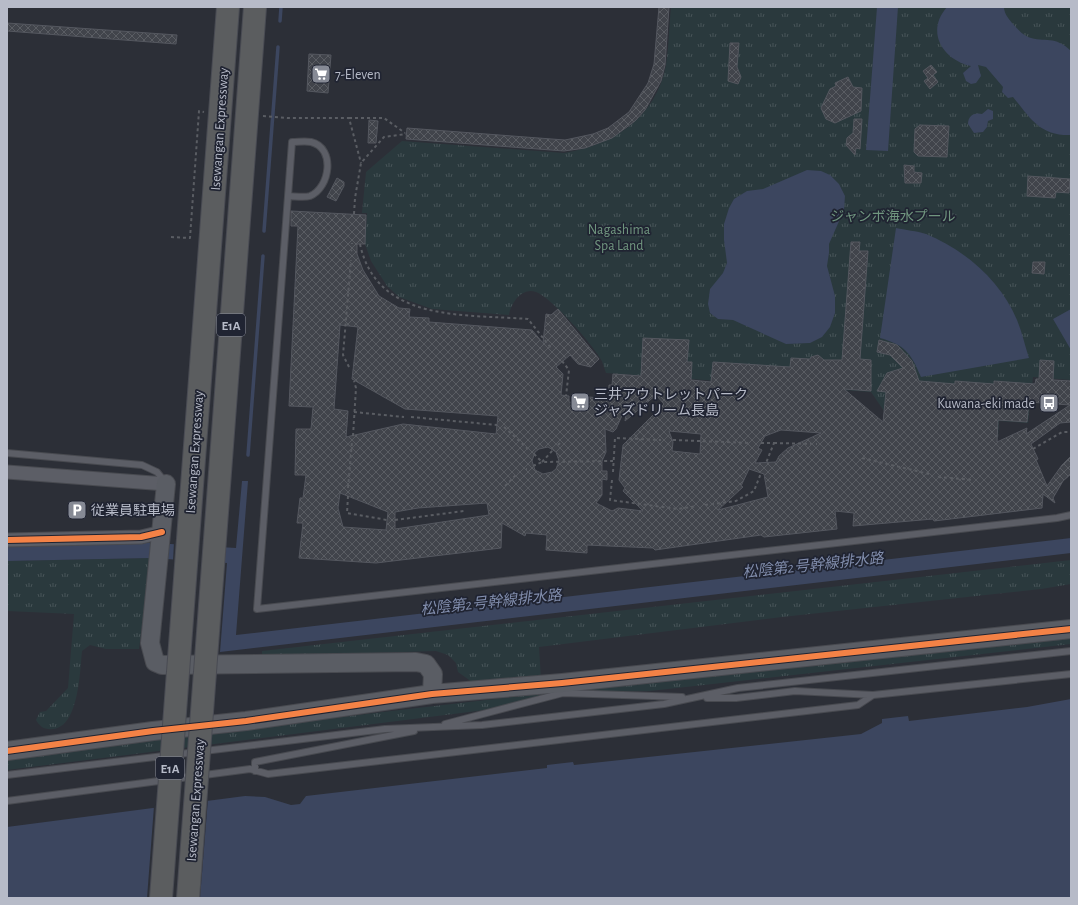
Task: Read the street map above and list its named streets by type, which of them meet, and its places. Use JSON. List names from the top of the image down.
{
  "streets": {
    "highway": ["Isewangan Expressway", "E1A"]
  },
  "water": ["松陰第2号幹線排水路"],
  "parks": ["ジャンボ海水プール", "Nagashima Spa Land"],
  "places": {
    "supermarket": ["7-Eleven", "三井アウトレットパーク ジャズドリーム長島"],
    "bus stop": ["Kuwana-eki made"],
    "parking": ["従業員駐車場"]
  }
}
